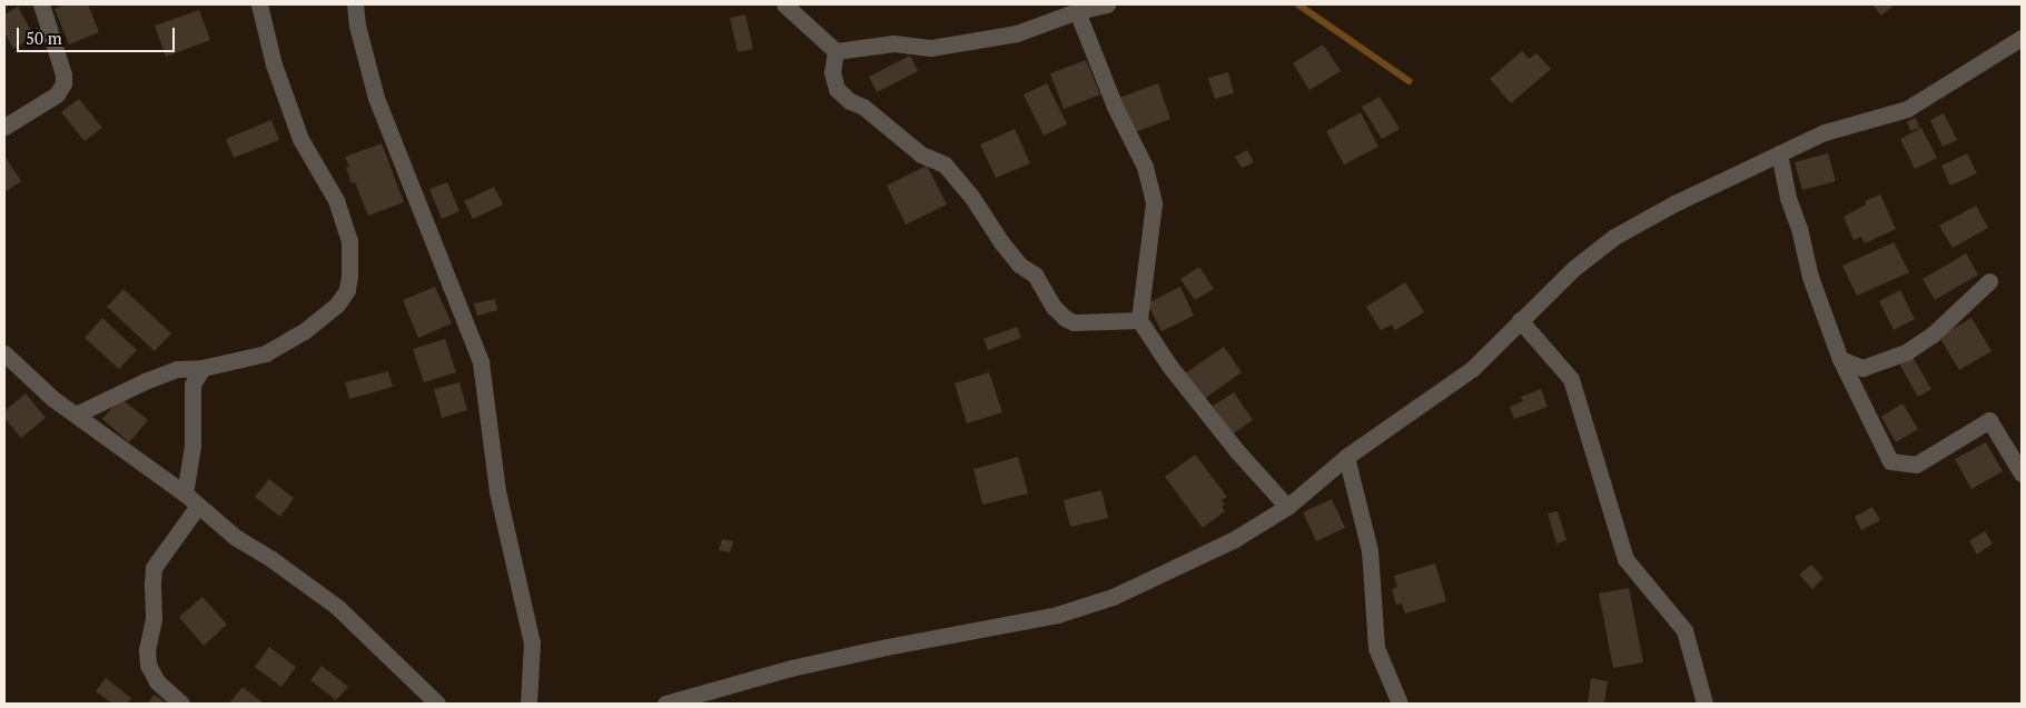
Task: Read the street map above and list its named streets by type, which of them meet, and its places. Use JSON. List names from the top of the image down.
{
  "scale_bar": "50 m"
}
